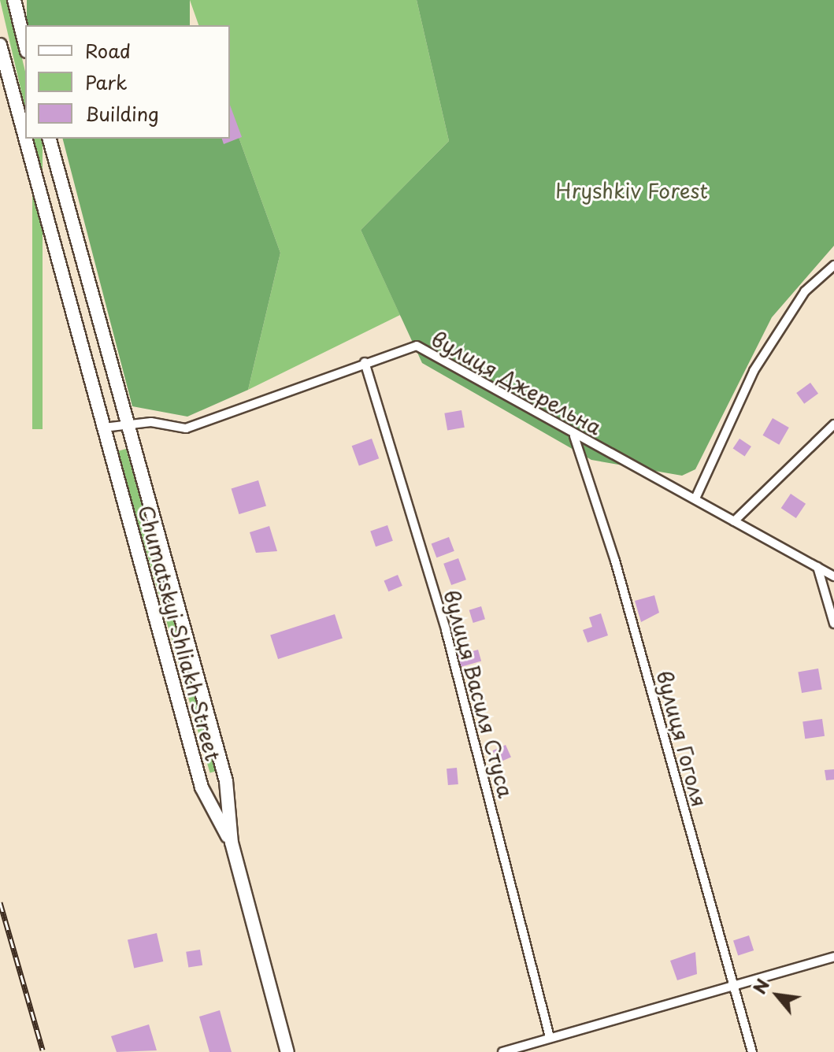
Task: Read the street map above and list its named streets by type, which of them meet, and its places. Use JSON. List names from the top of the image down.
{
  "streets": {
    "main road": ["Chumatskyi Shliakh Street"],
    "street": ["вулиця Джерельна", "вулиця Василя Стуса", "вулиця Гоголя"]
  },
  "crossings": [
    ["вулиця Джерельна", "Chumatskyi Shliakh Street"],
    ["вулиця Джерельна", "вулиця Василя Стуса"],
    ["вулиця Джерельна", "вулиця Гоголя"]
  ],
  "parks": ["Hryshkiv Forest"],
  "legend": ["Road", "Park", "Building"],
  "north": "top left"
}
